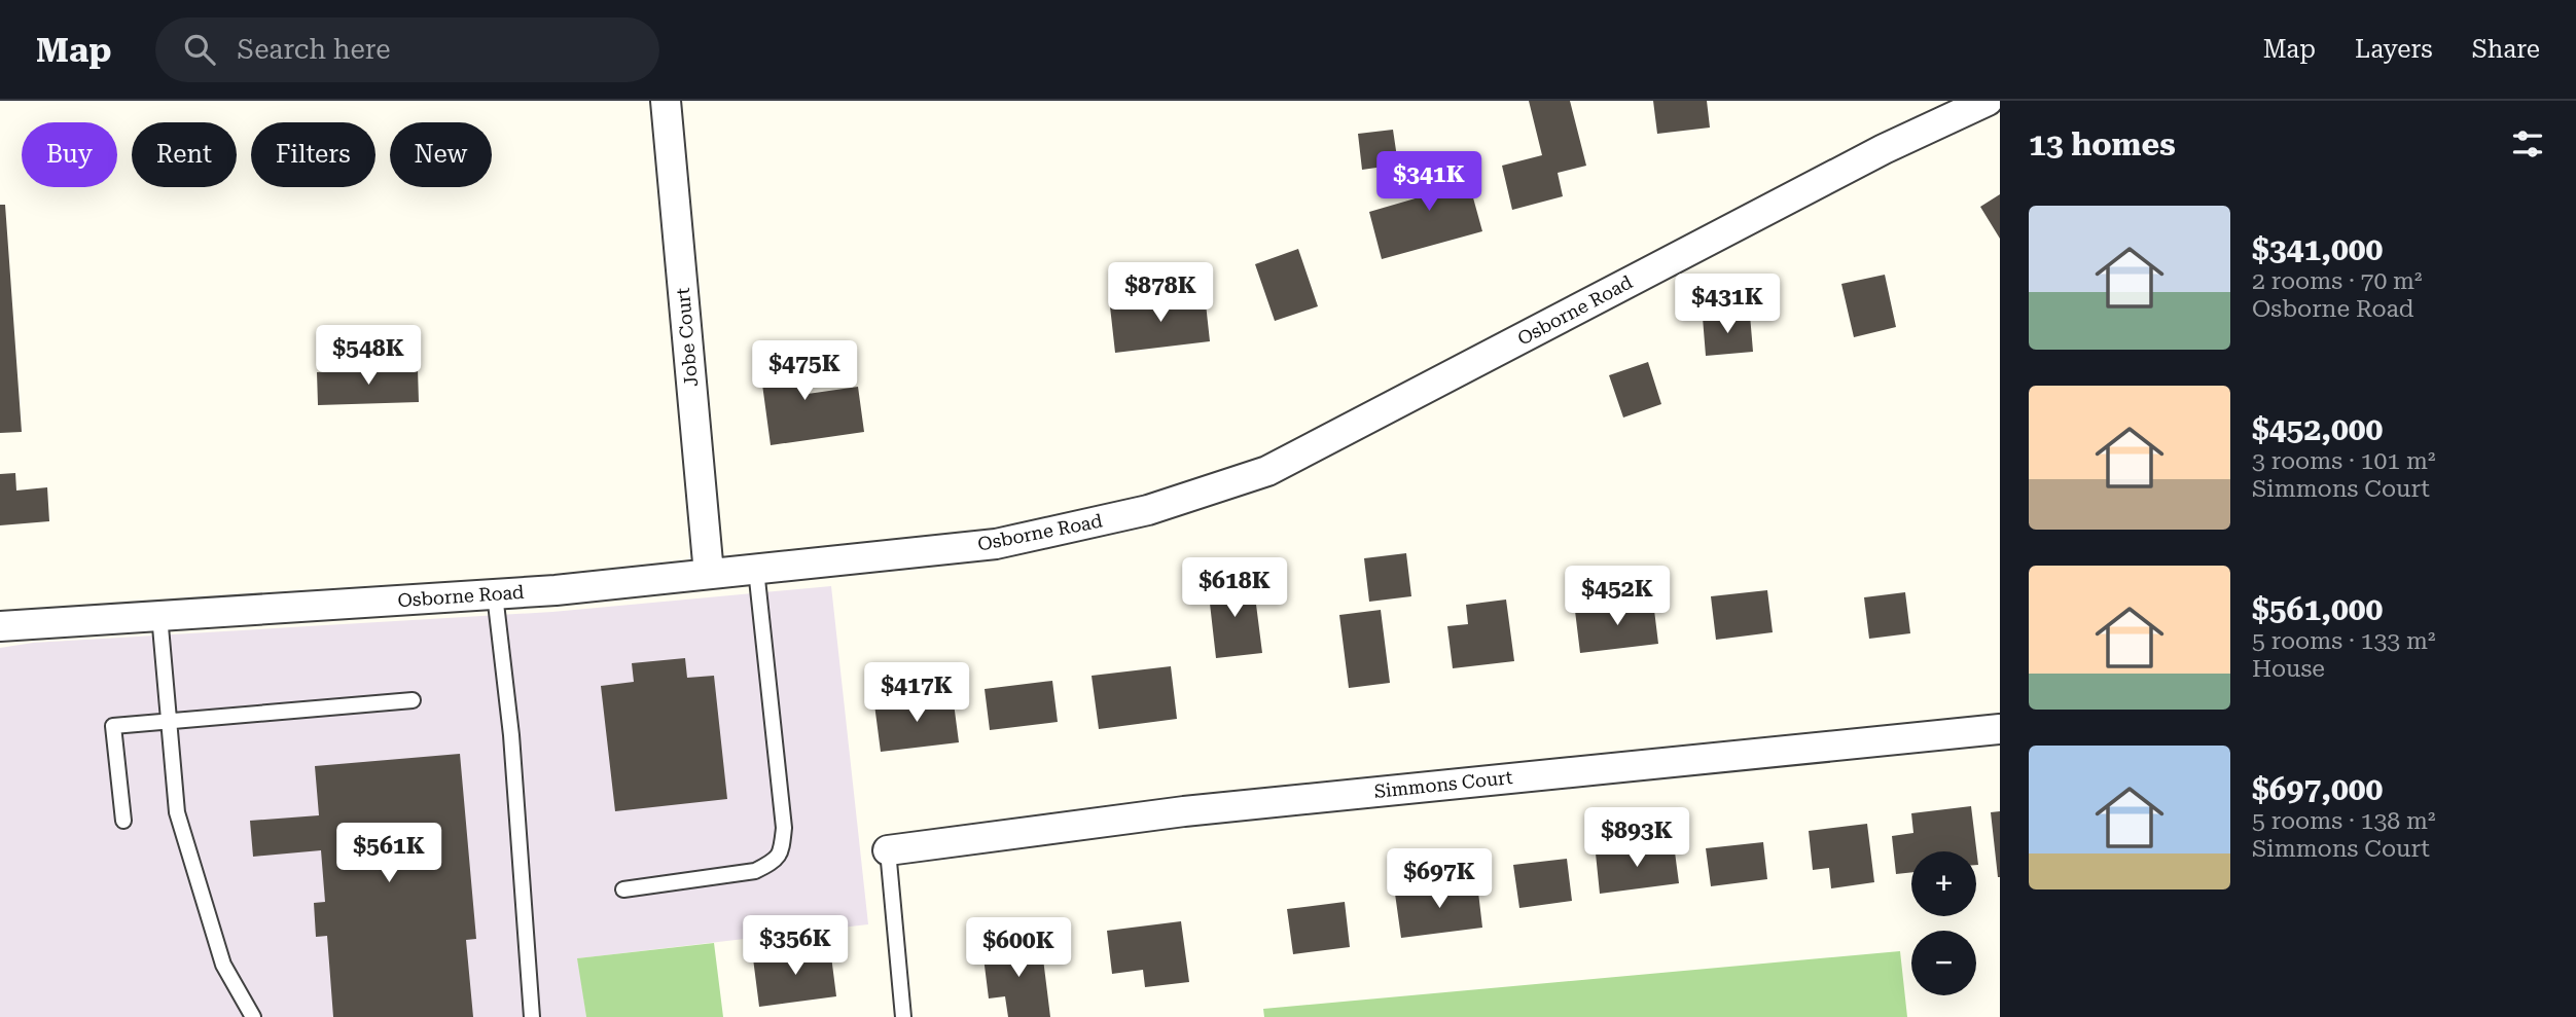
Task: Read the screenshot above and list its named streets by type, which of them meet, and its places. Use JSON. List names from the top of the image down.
{
  "streets": {
    "street": ["Osborne Road", "Jobe Court", "Simmons Court"]
  },
  "crossings": [
    ["Osborne Road", "Jobe Court"]
  ],
  "page": {
    "header": "Map",
    "search": "Search here",
    "nav": ["Map", "Layers", "Share"],
    "heading": "13 homes",
    "chip": [
      "Buy",
      "Rent",
      "Filters",
      "New"
    ],
    "price": [
      "$341K",
      "$878K",
      "$431K",
      "$548K",
      "$475K",
      "$618K",
      "$452K",
      "$417K",
      "$893K",
      "$561K",
      "$697K",
      "$356K",
      "$600K"
    ],
    "list": [
      {
        "name": "$341,000",
        "note": "2 rooms · 70 m² · Osborne Road"
      },
      {
        "name": "$452,000",
        "note": "3 rooms · 101 m² · Simmons Court"
      },
      {
        "name": "$561,000",
        "note": "5 rooms · 133 m² · House"
      },
      {
        "name": "$697,000",
        "note": "5 rooms · 138 m² · Simmons Court"
      }
    ],
    "map_buttons": ["+", "−"]
  }
}
